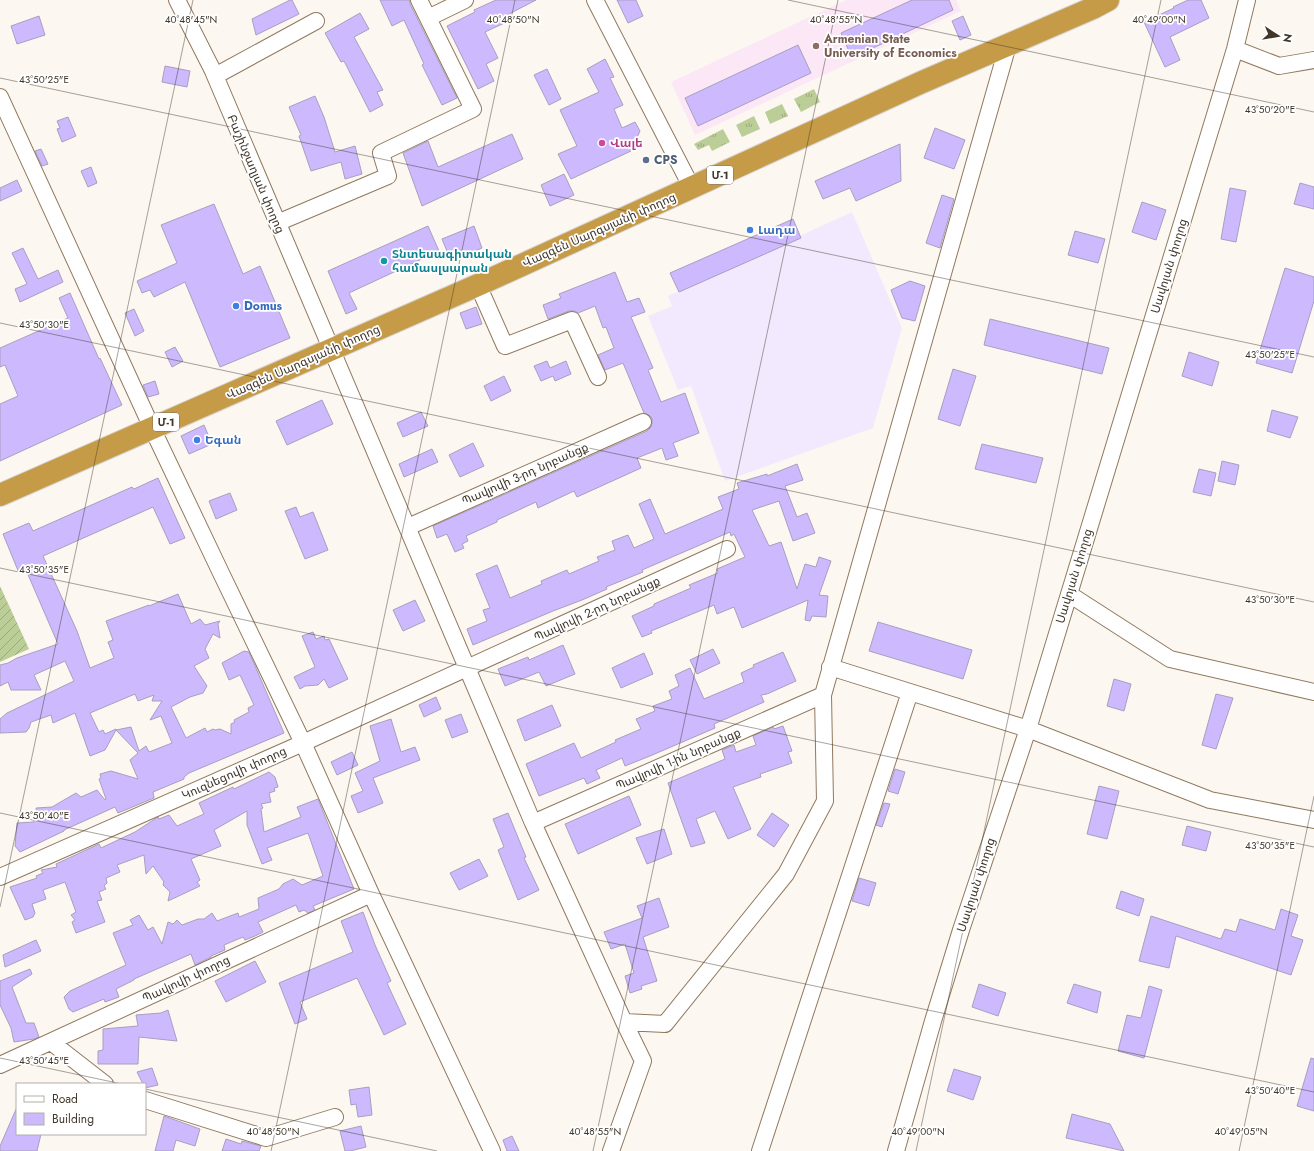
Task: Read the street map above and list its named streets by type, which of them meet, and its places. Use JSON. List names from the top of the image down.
{
  "streets": {
    "highway": ["Մ-1", "Վազգեն Սարգսյանի փողոց"],
    "street": [
      "Բաշինջաղյան փողոց",
      "Սավոյան փողոց",
      "Պավլովի 3-րդ նրբանցք",
      "Պավլովի 2-րդ նրբանցք",
      "Պավլովի 1-ին նրբանցք",
      "Կուզնեցովի փողոց",
      "Պավլովի փողոց"
    ]
  },
  "crossings": [
    ["Բաշինջաղյան փողոց", "Վազգեն Սարգսյանի փողոց"],
    ["Բաշինջաղյան փողոց", "Պավլովի 3-րդ նրբանցք"],
    ["Բաշինջաղյան փողոց", "Պավլովի 2-րդ նրբանցք"],
    ["Բաշինջաղյան փողոց", "Պավլովի 1-ին նրբանցք"],
    ["Բաշինջաղյան փողոց", "Կուզնեցովի փողոց"],
    ["Պավլովի 2-րդ նրբանցք", "Կուզնեցովի փողոց"]
  ],
  "places": [
    "Armenian State University of Economics",
    "Վալե",
    "CPS",
    "Լադա",
    "Տնտեսագիտական համասլսարան",
    "Domus",
    "Եգան"
  ],
  "legend": ["Road", "Building"],
  "north": "right",
  "coordinates": [
    "40°48'45\"N",
    "40°48'50\"N",
    "40°48'55\"N",
    "40°49'00\"N",
    "43°50'25\"E",
    "43°50'20\"E",
    "43°50'30\"E",
    "43°50'35\"E",
    "43°50'40\"E",
    "43°50'45\"E",
    "40°49'05\"N"
  ]
}
